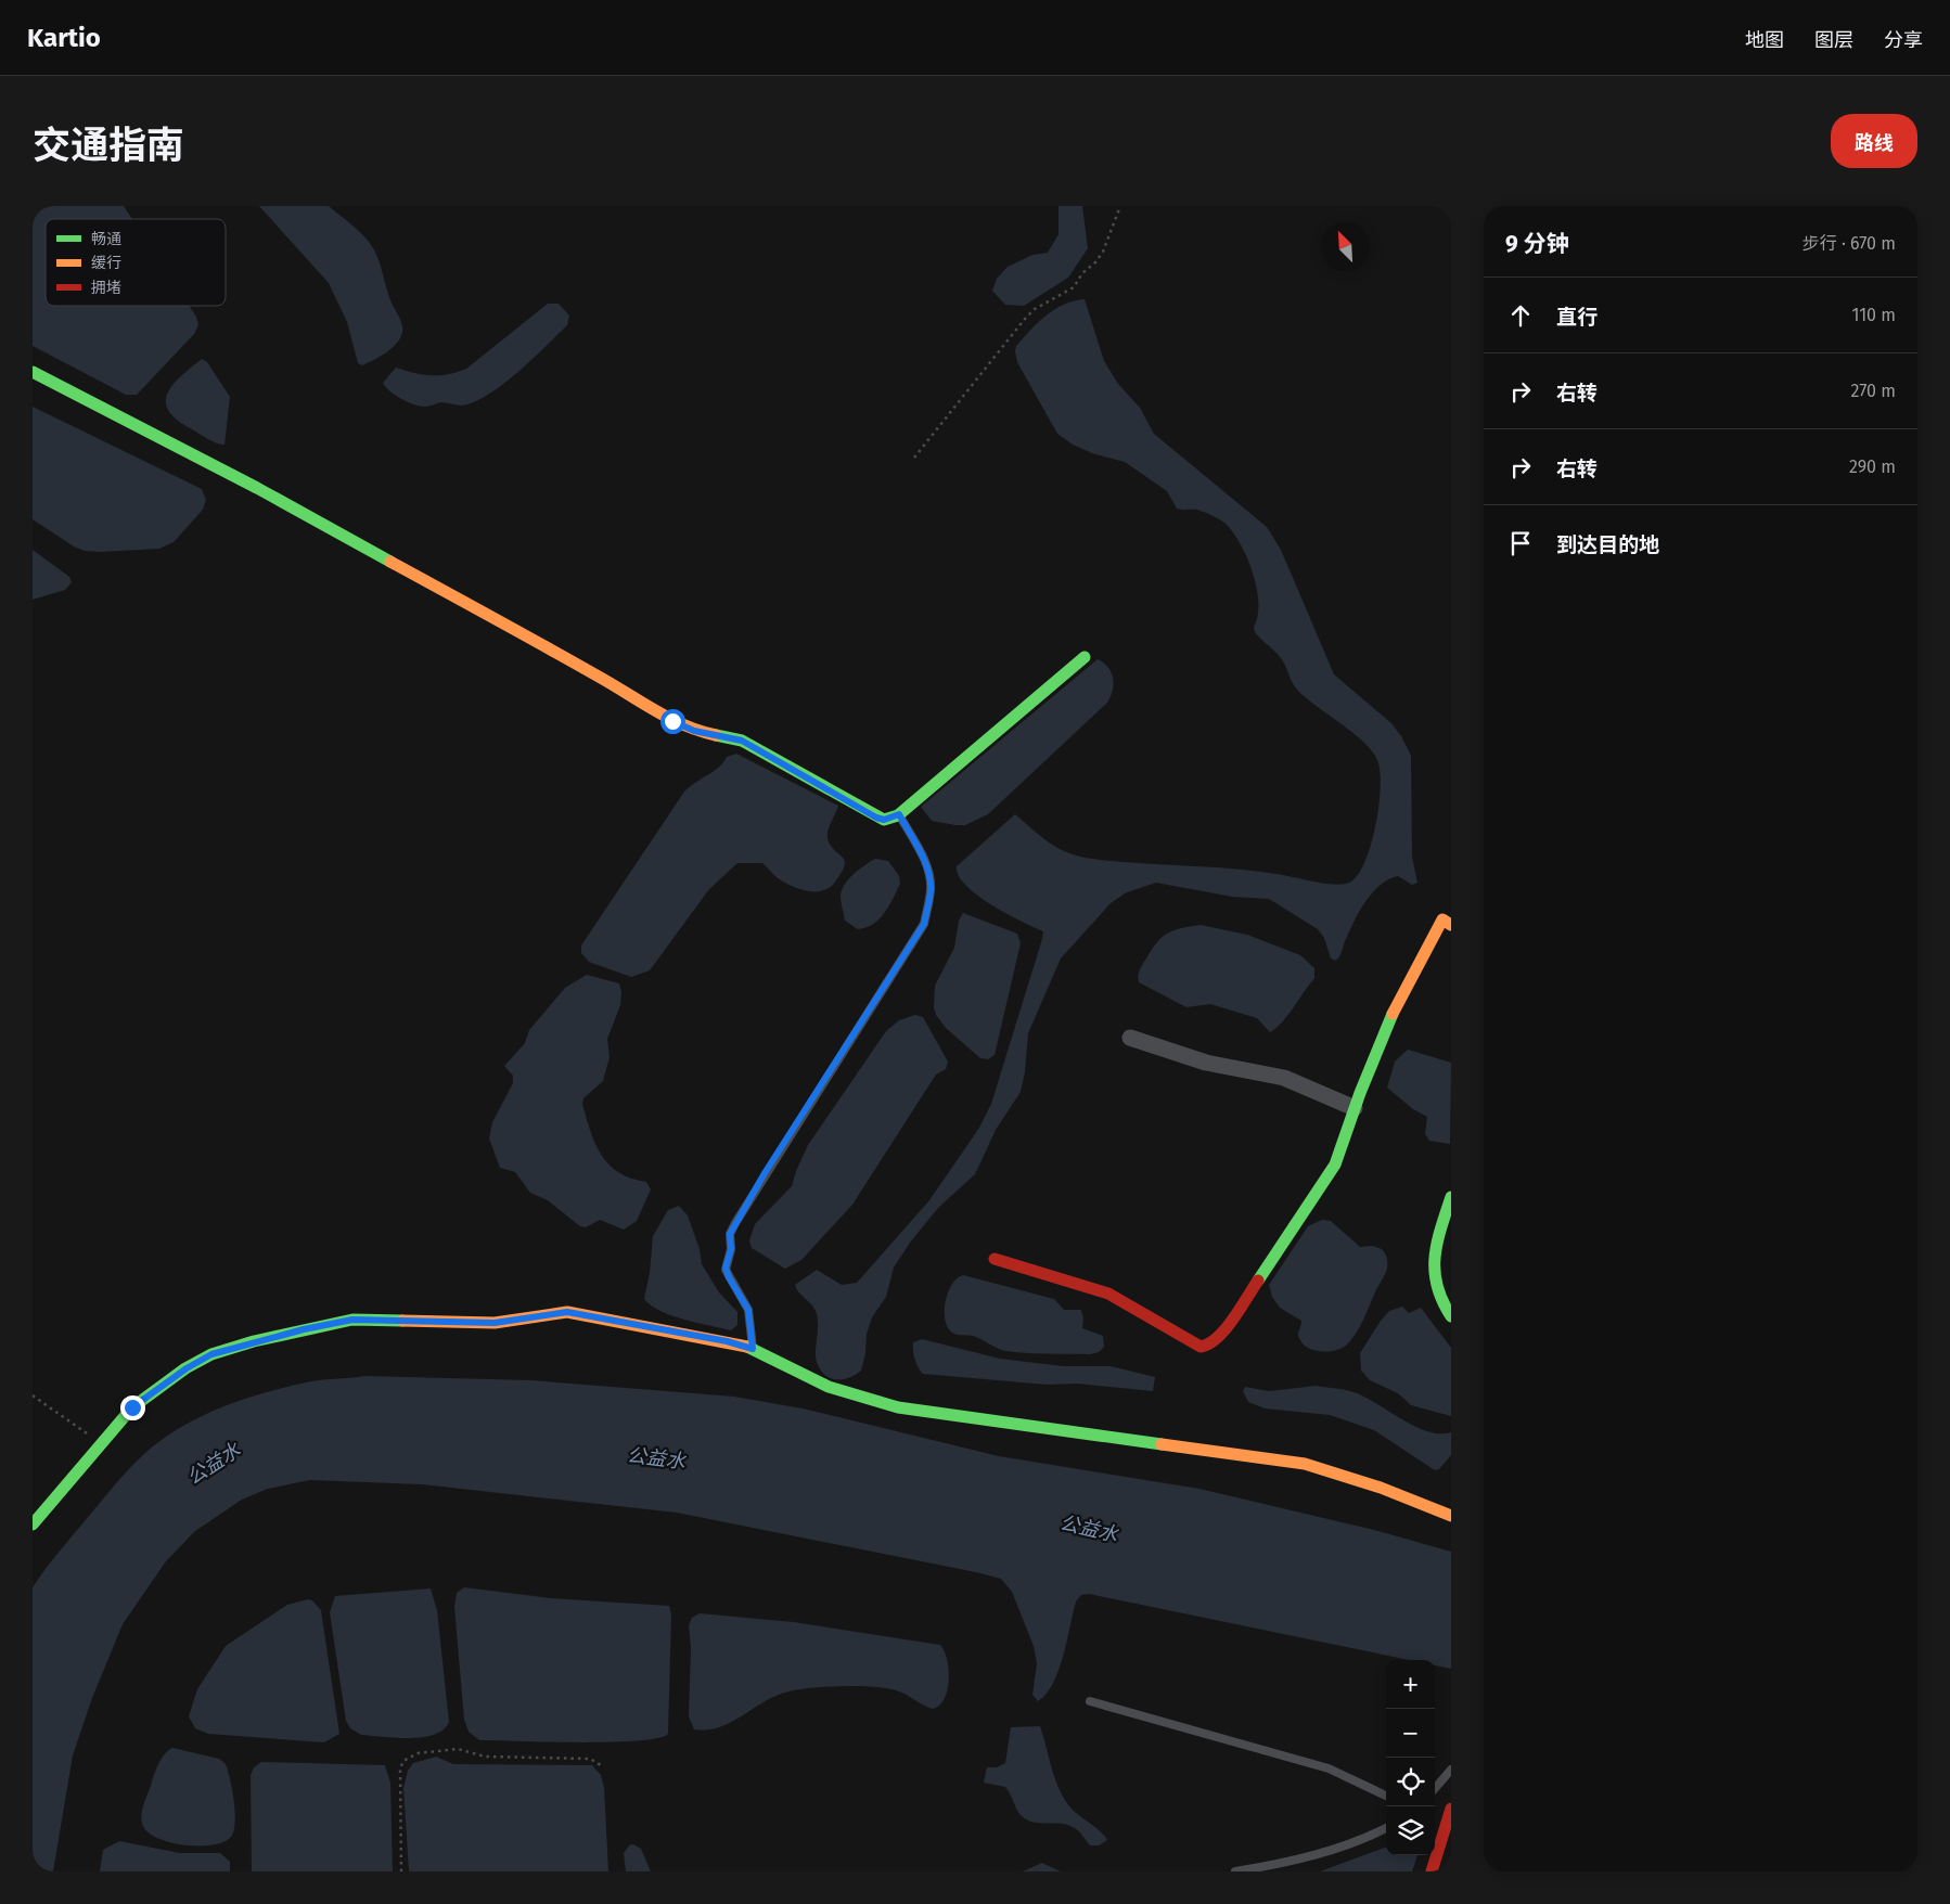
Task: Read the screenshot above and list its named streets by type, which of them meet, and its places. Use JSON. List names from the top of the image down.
{
  "water": ["公益水"],
  "legend": ["畅通", "缓行", "拥堵"],
  "north": "top left",
  "page": {
    "header": "Kartio",
    "nav": ["地图", "图层", "分享"],
    "title": "交通指南",
    "buttons": "路线",
    "heading": ["9 分钟", "步行 · 670 m"],
    "list": [
      ["直行", "110 m"],
      ["右转", "270 m"],
      ["右转", "290 m"],
      "到达目的地"
    ],
    "map_buttons": ["+", "−"]
  }
}
